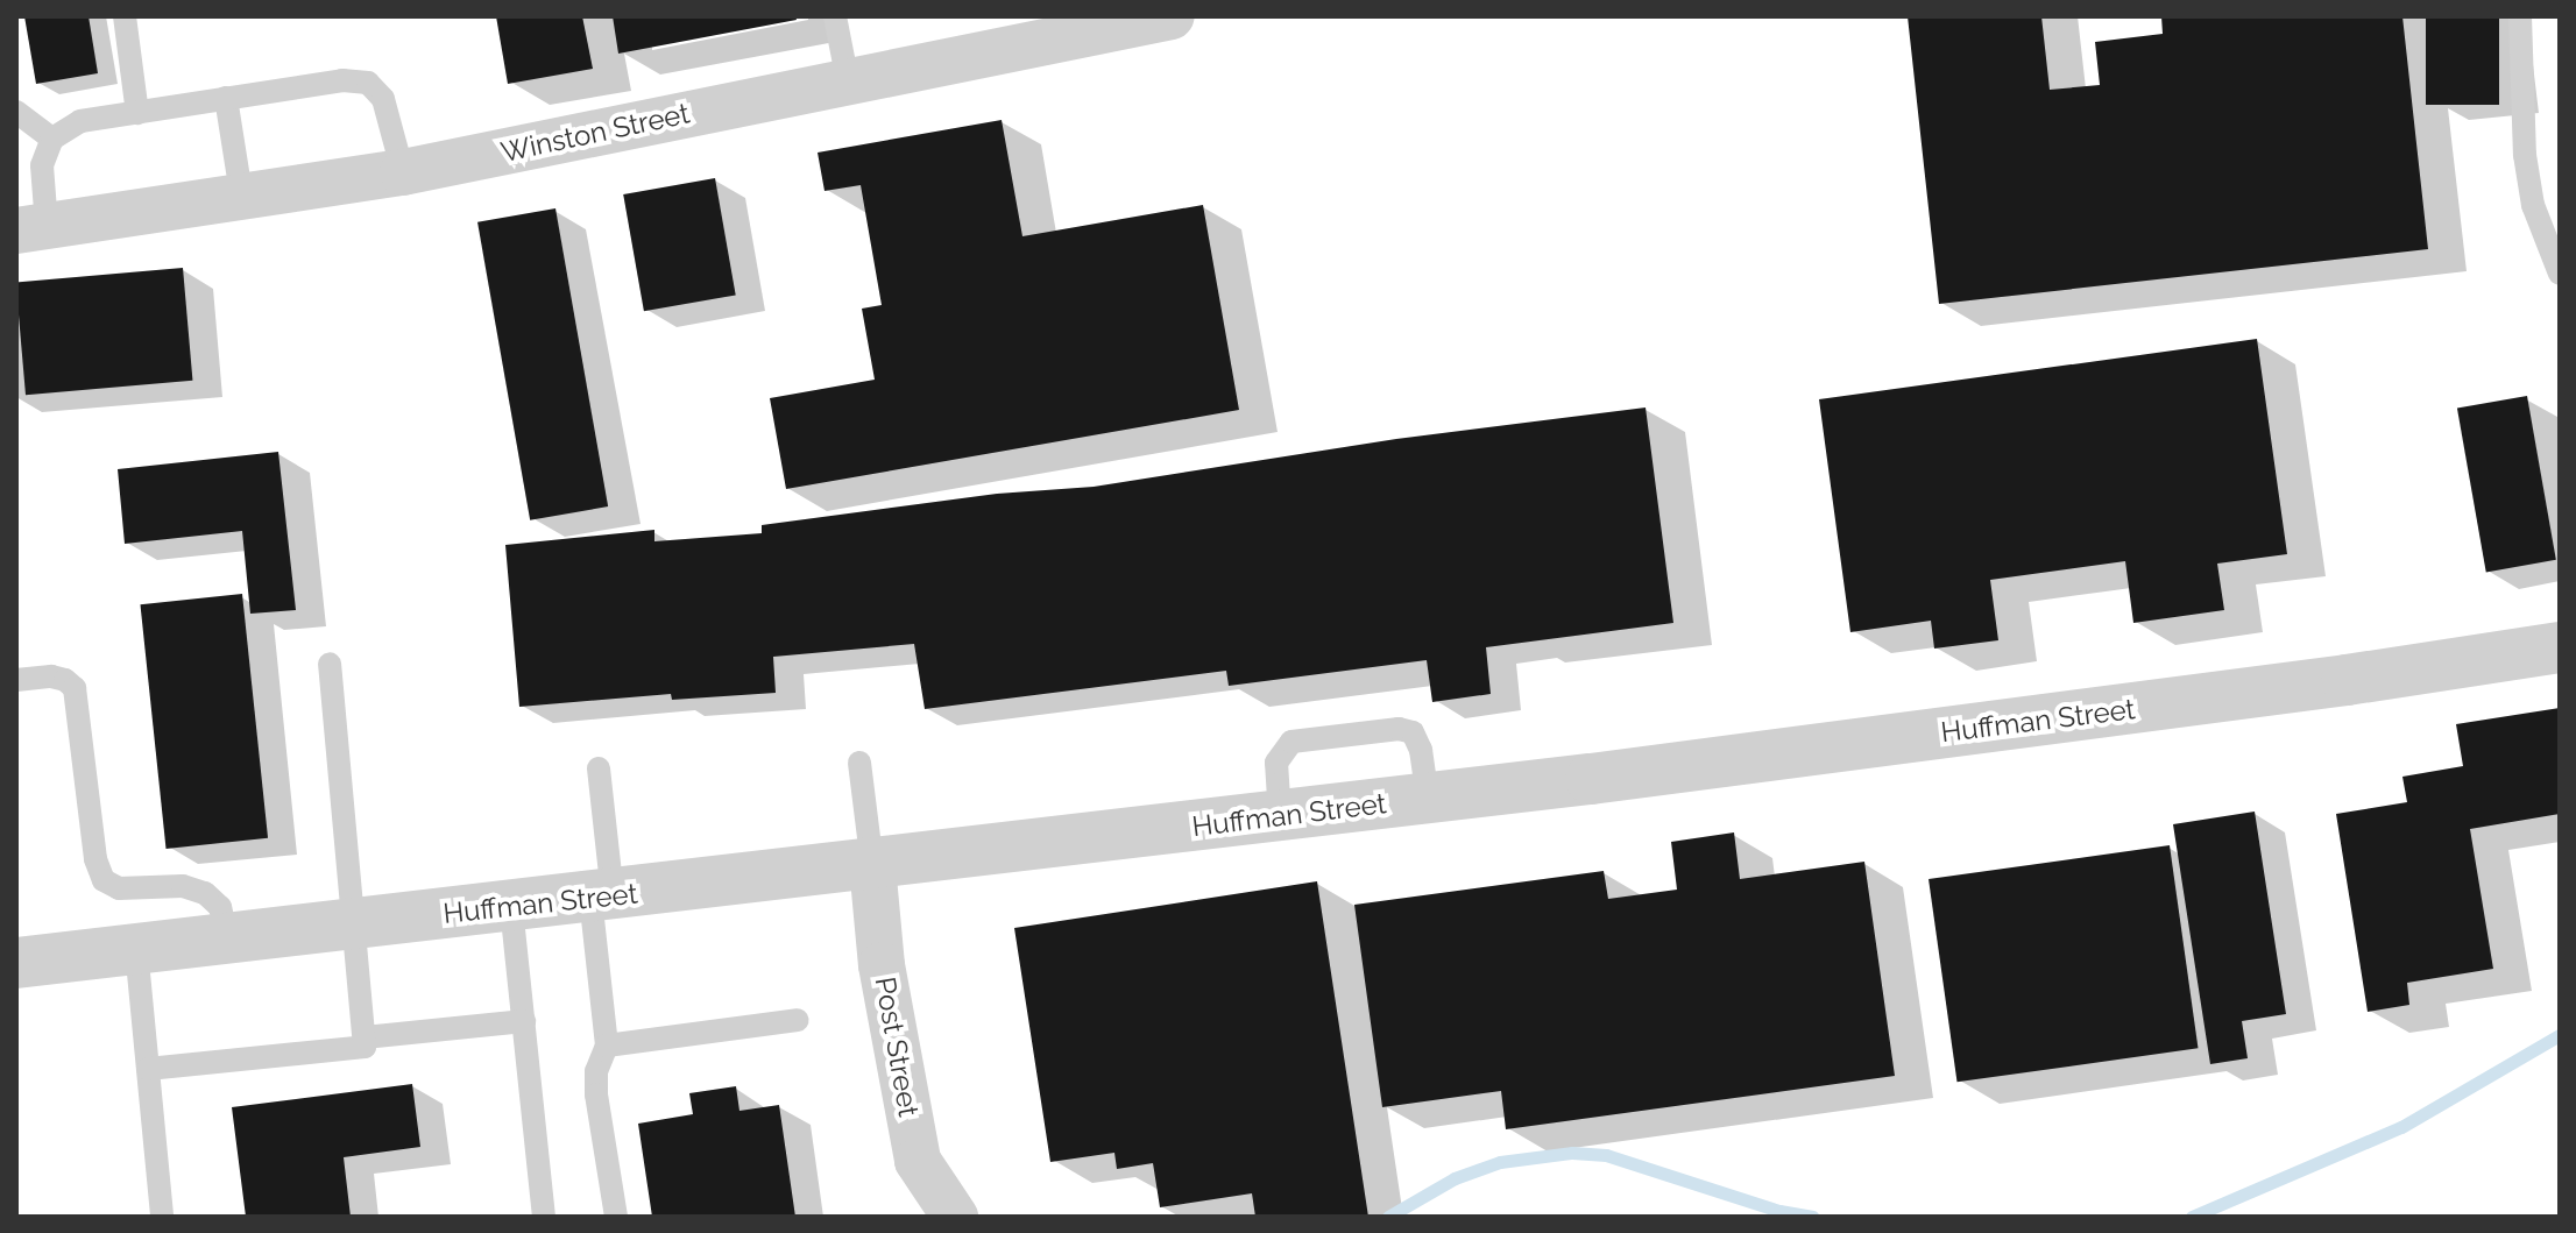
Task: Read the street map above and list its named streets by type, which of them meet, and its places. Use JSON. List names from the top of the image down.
{
  "streets": {
    "street": ["Winston Street", "Huffman Street", "Post Street"]
  },
  "crossings": [
    ["Huffman Street", "Post Street"]
  ]
}
